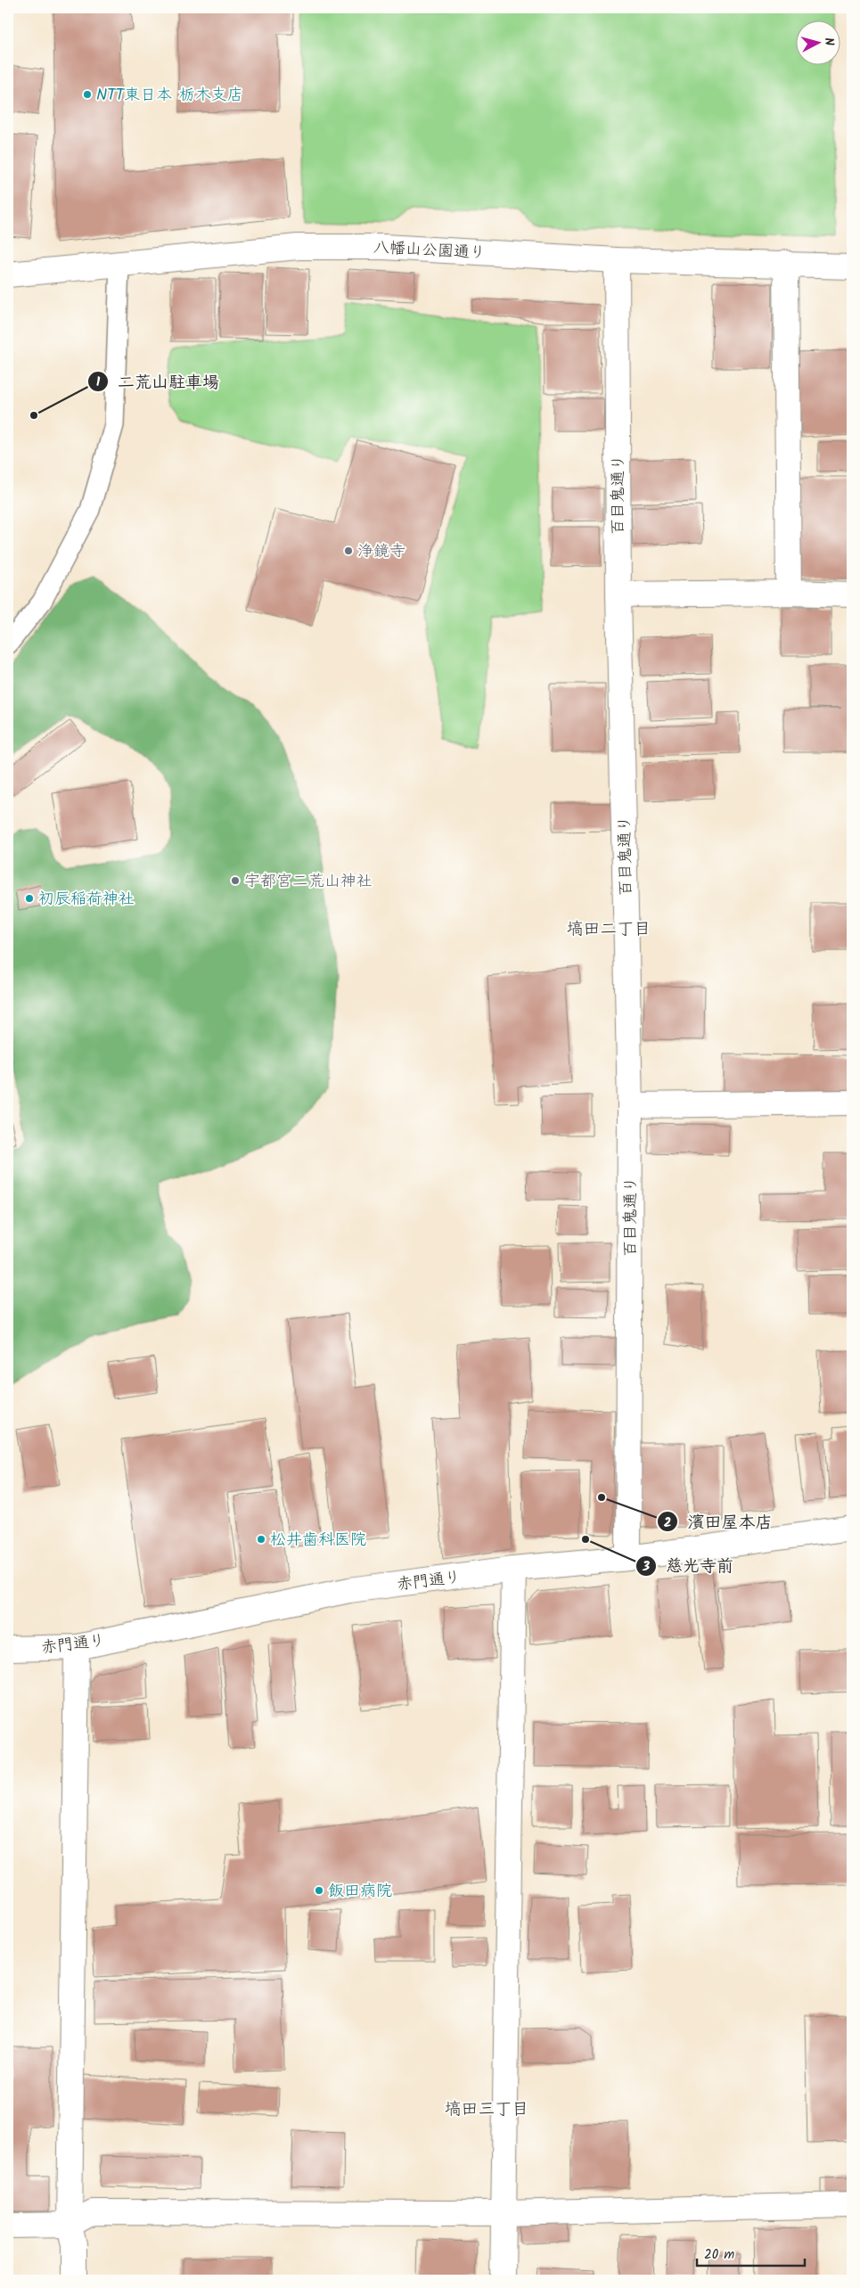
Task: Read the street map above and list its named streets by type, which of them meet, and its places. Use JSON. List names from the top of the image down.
{
  "streets": {
    "street": ["八幡山公園通り", "百目鬼通り", "赤門通り"]
  },
  "crossings": [
    ["八幡山公園通り", "百目鬼通り"],
    ["百目鬼通り", "赤門通り"]
  ],
  "districts": ["塙田二丁目", "塙田三丁目"],
  "places": [
    "NTT東日本 栃木支店",
    "二荒山駐車場",
    "浄鏡寺",
    "宇都宮二荒山神社",
    "初辰稲荷神社",
    "濱田屋本店",
    "松井歯科医院",
    "慈光寺前",
    "飯田病院"
  ],
  "scale_bar": "20 m",
  "north": "right"
}
